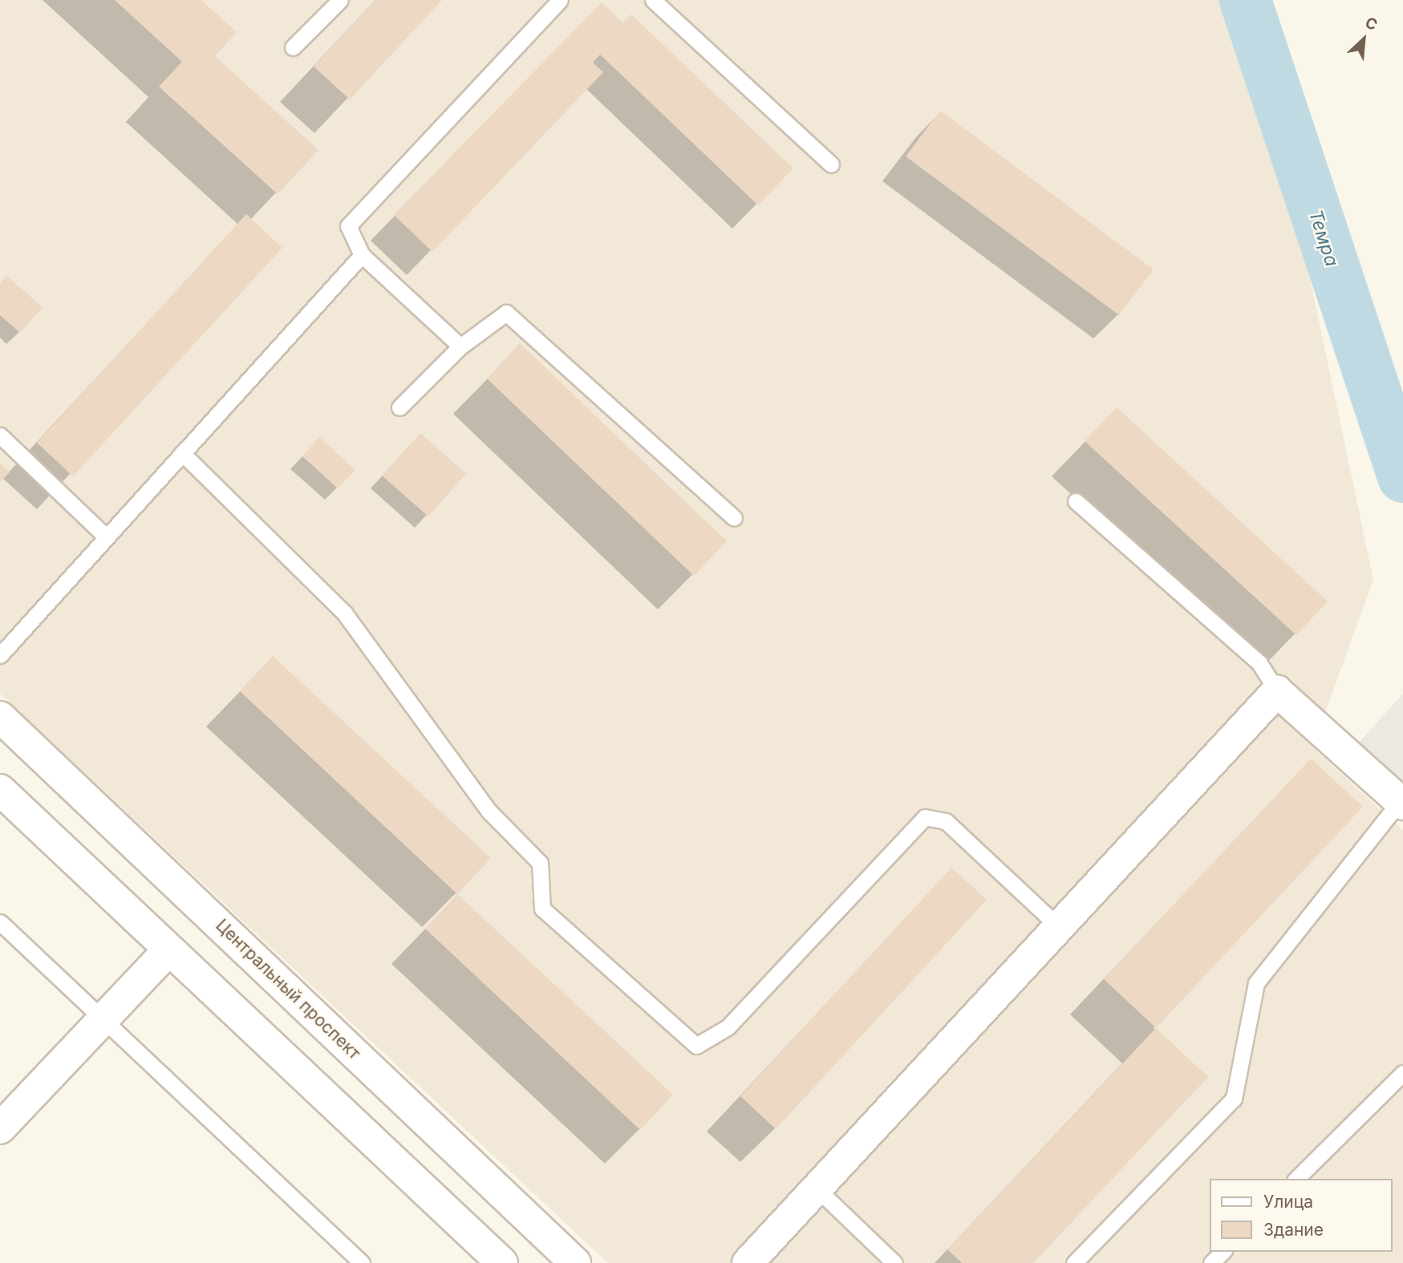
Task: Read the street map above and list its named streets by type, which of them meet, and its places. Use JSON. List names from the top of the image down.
{
  "streets": {
    "street": ["Центральный проспект"]
  },
  "water": ["Темра"],
  "legend": ["Улица", "Здание"],
  "north": "top right"
}
